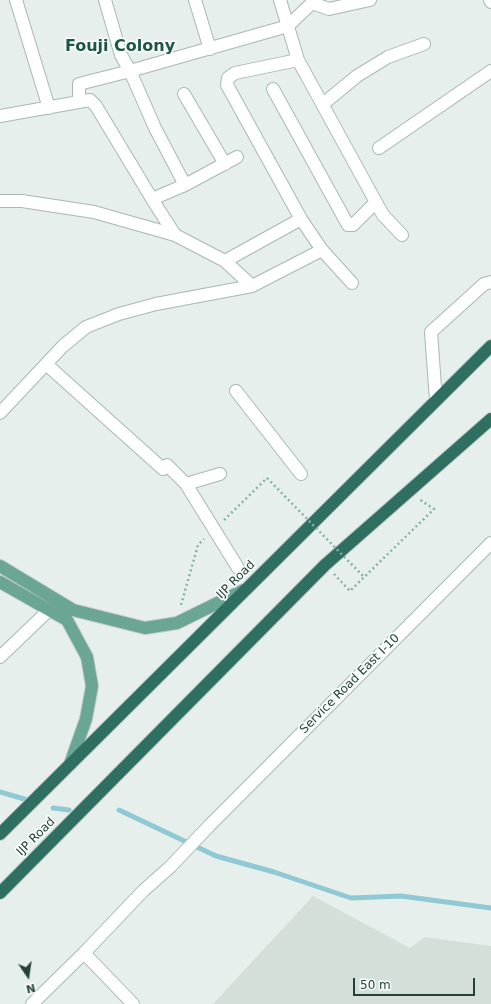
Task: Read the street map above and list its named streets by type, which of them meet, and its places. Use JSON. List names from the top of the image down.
{
  "streets": {
    "highway": ["IJP Road"],
    "street": ["Service Road East I-10"]
  },
  "districts": ["Fouji Colony"],
  "scale_bar": "50 m",
  "north": "bottom"
}
